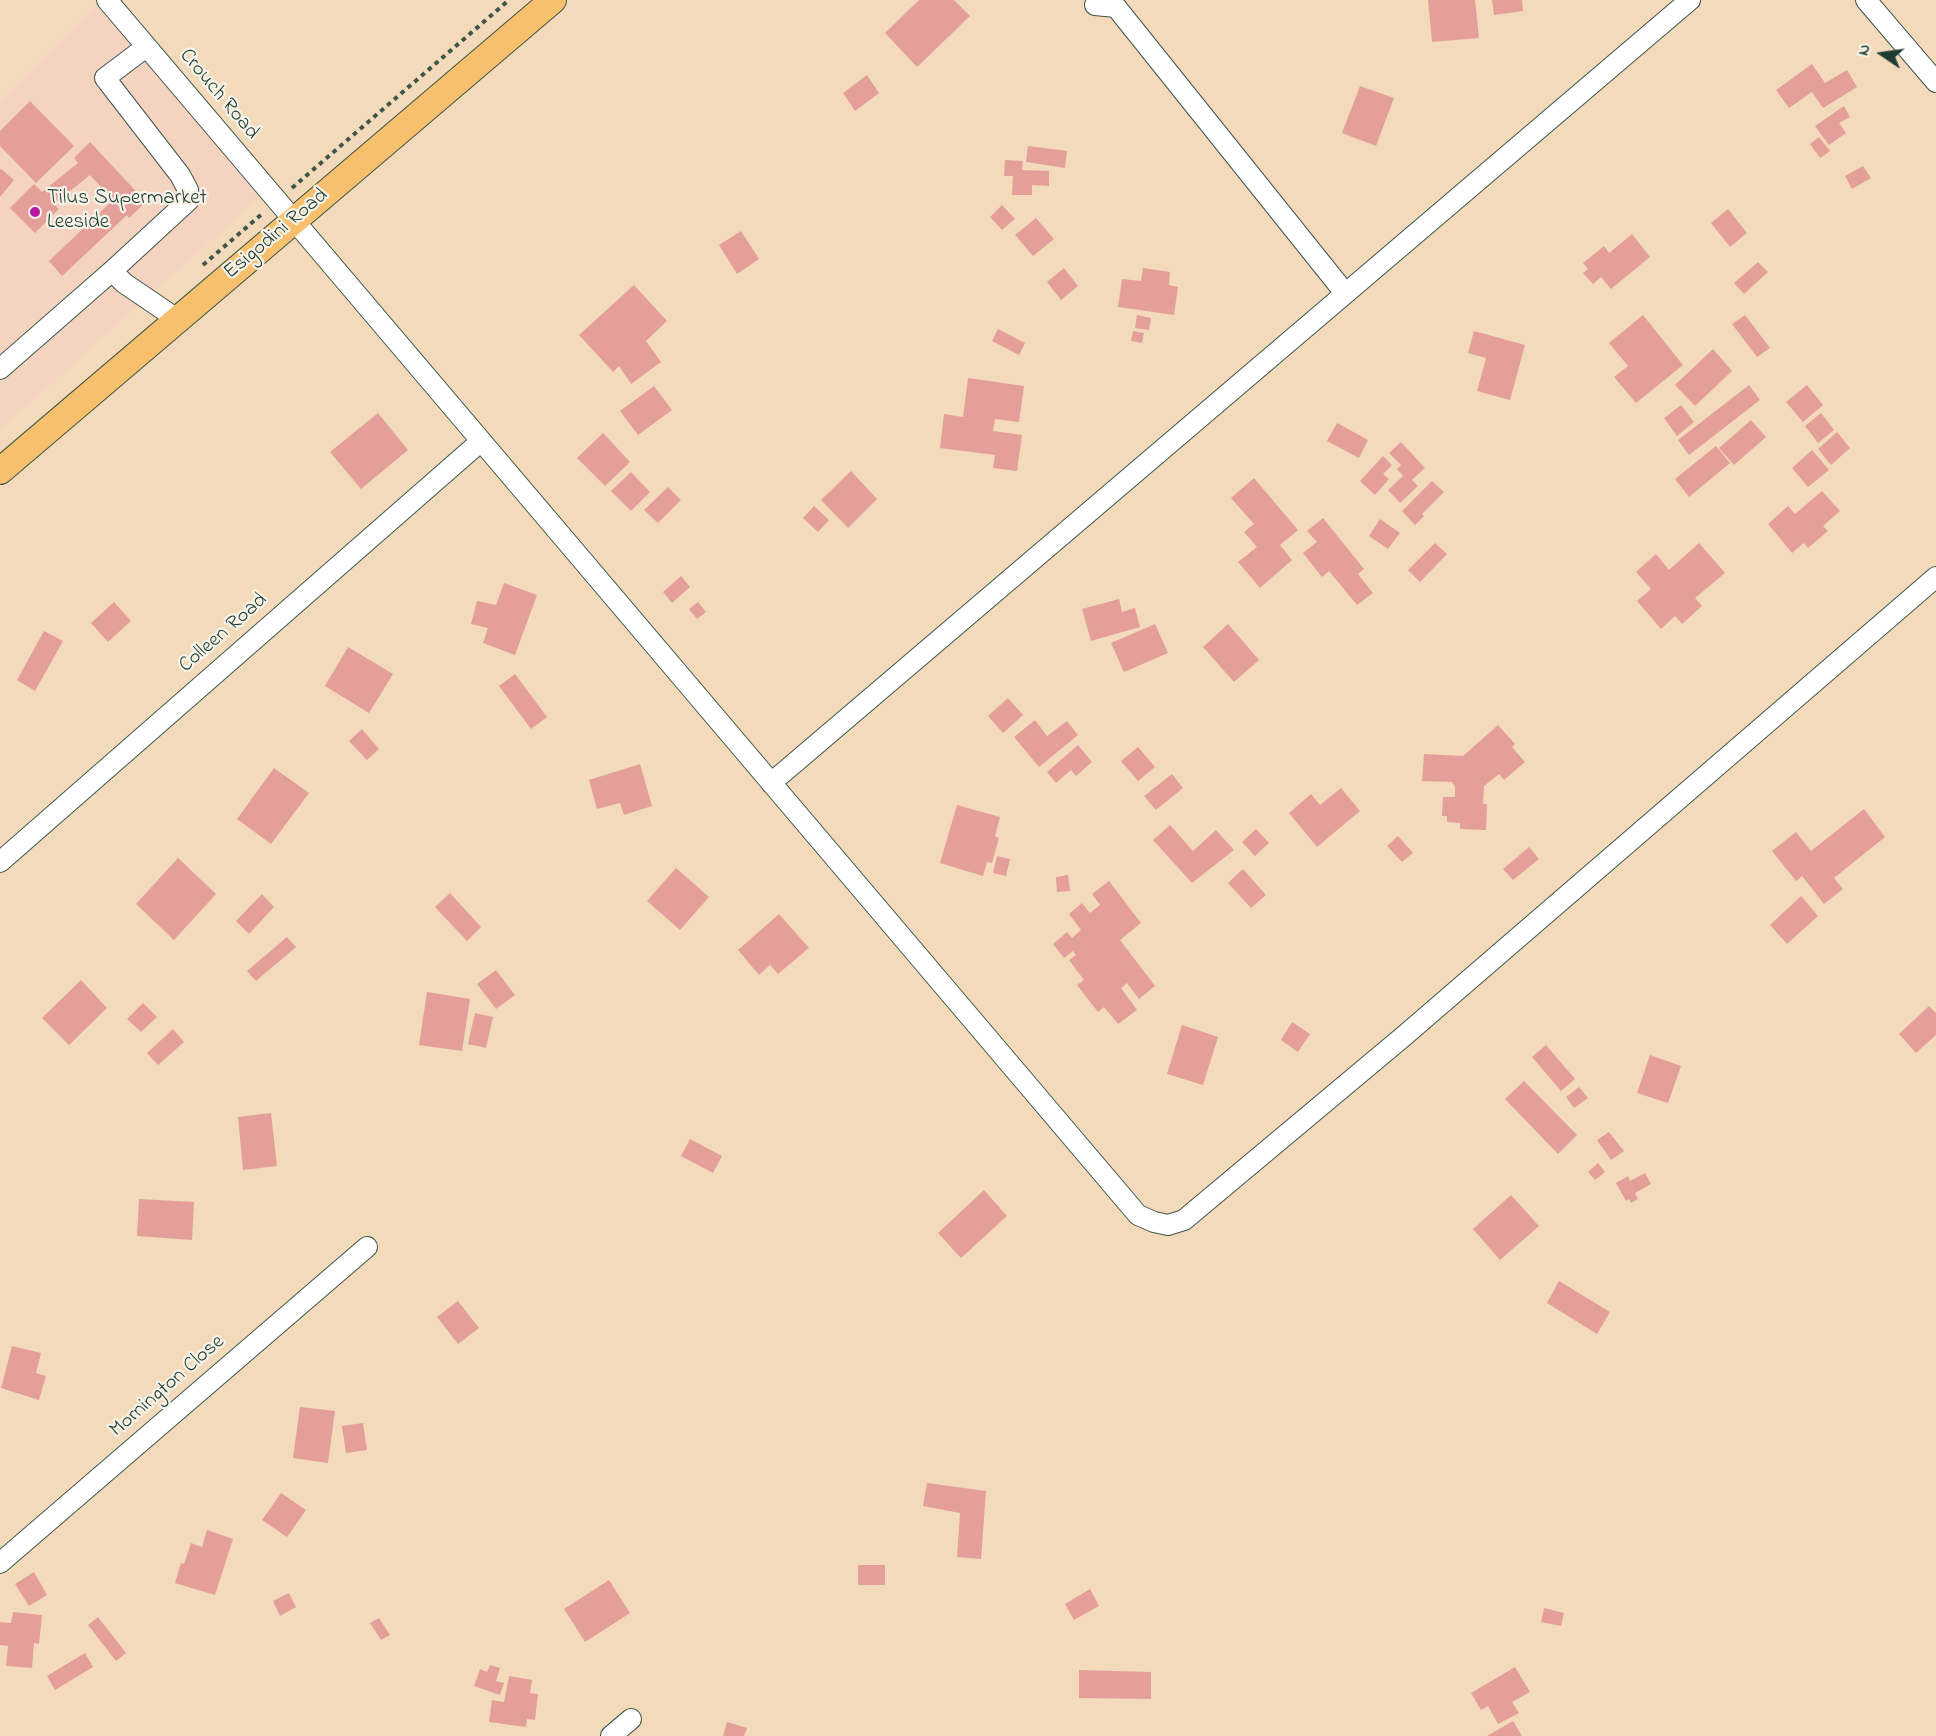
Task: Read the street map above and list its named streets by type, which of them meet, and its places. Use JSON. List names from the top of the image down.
{
  "streets": {
    "main road": ["Esigodini Road"],
    "street": ["Crouch Road", "Colleen Road", "Mornington Close"]
  },
  "crossings": [
    ["Crouch Road", "Esigodini Road"],
    ["Crouch Road", "Colleen Road"]
  ],
  "places": ["Tilus Supermarket Leeside"],
  "north": "left"
}
